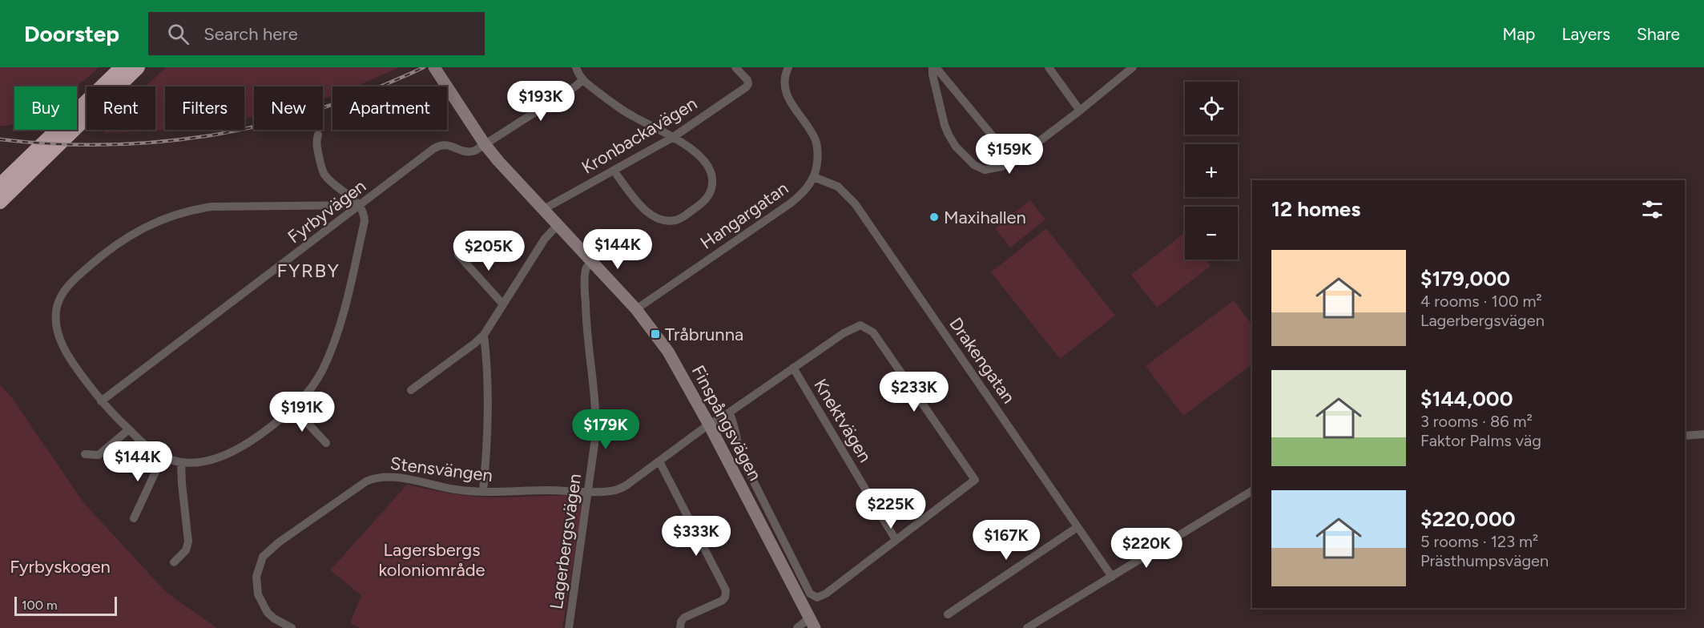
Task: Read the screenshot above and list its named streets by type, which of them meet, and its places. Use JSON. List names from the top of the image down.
{
  "streets": {
    "main road": ["Finspångsvägen"],
    "street": [
      "Kronbackavägen",
      "Fyrbyvägen",
      "Hangargatan",
      "Drakengatan",
      "Knektvägen",
      "Stensvängen",
      "Lagerbergsvägen"
    ]
  },
  "crossings": [
    ["Kronbackavägen", "Finspångsvägen"],
    ["Fyrbyvägen", "Finspångsvägen"],
    ["Hangargatan", "Drakengatan"],
    ["Hangargatan", "Finspångsvägen"],
    ["Knektvägen", "Stensvängen"],
    ["Finspångsvägen", "Stensvängen"],
    ["Finspångsvägen", "Lagerbergsvägen"],
    ["Stensvängen", "Lagerbergsvägen"]
  ],
  "districts": ["FYRBY"],
  "parks": ["Lagersbergs koloniområde", "Fyrbyskogen"],
  "places": {
    "other": ["Maxihallen"],
    "transit": ["Tråbrunna"]
  },
  "scale_bar": "100 m",
  "page": {
    "header": "Doorstep",
    "search": "Search here",
    "nav": ["Map", "Layers", "Share"],
    "price": [
      "$193K",
      "$159K",
      "$144K",
      "$205K",
      "$233K",
      "$191K",
      "$179K",
      "$144K",
      "$225K",
      "$333K",
      "$167K",
      "$220K"
    ],
    "map_buttons": ["+", "−"],
    "chip": [
      "Buy",
      "Rent",
      "Filters",
      "New",
      "Apartment"
    ],
    "heading": "12 homes",
    "list": [
      {
        "name": "$179,000",
        "note": "4 rooms · 100 m² · Lagerbergsvägen"
      },
      {
        "name": "$144,000",
        "note": "3 rooms · 86 m² · Faktor Palms väg"
      },
      {
        "name": "$220,000",
        "note": "5 rooms · 123 m² · Prästhumpsvägen"
      }
    ],
    "scale": "100 m"
  }
}
